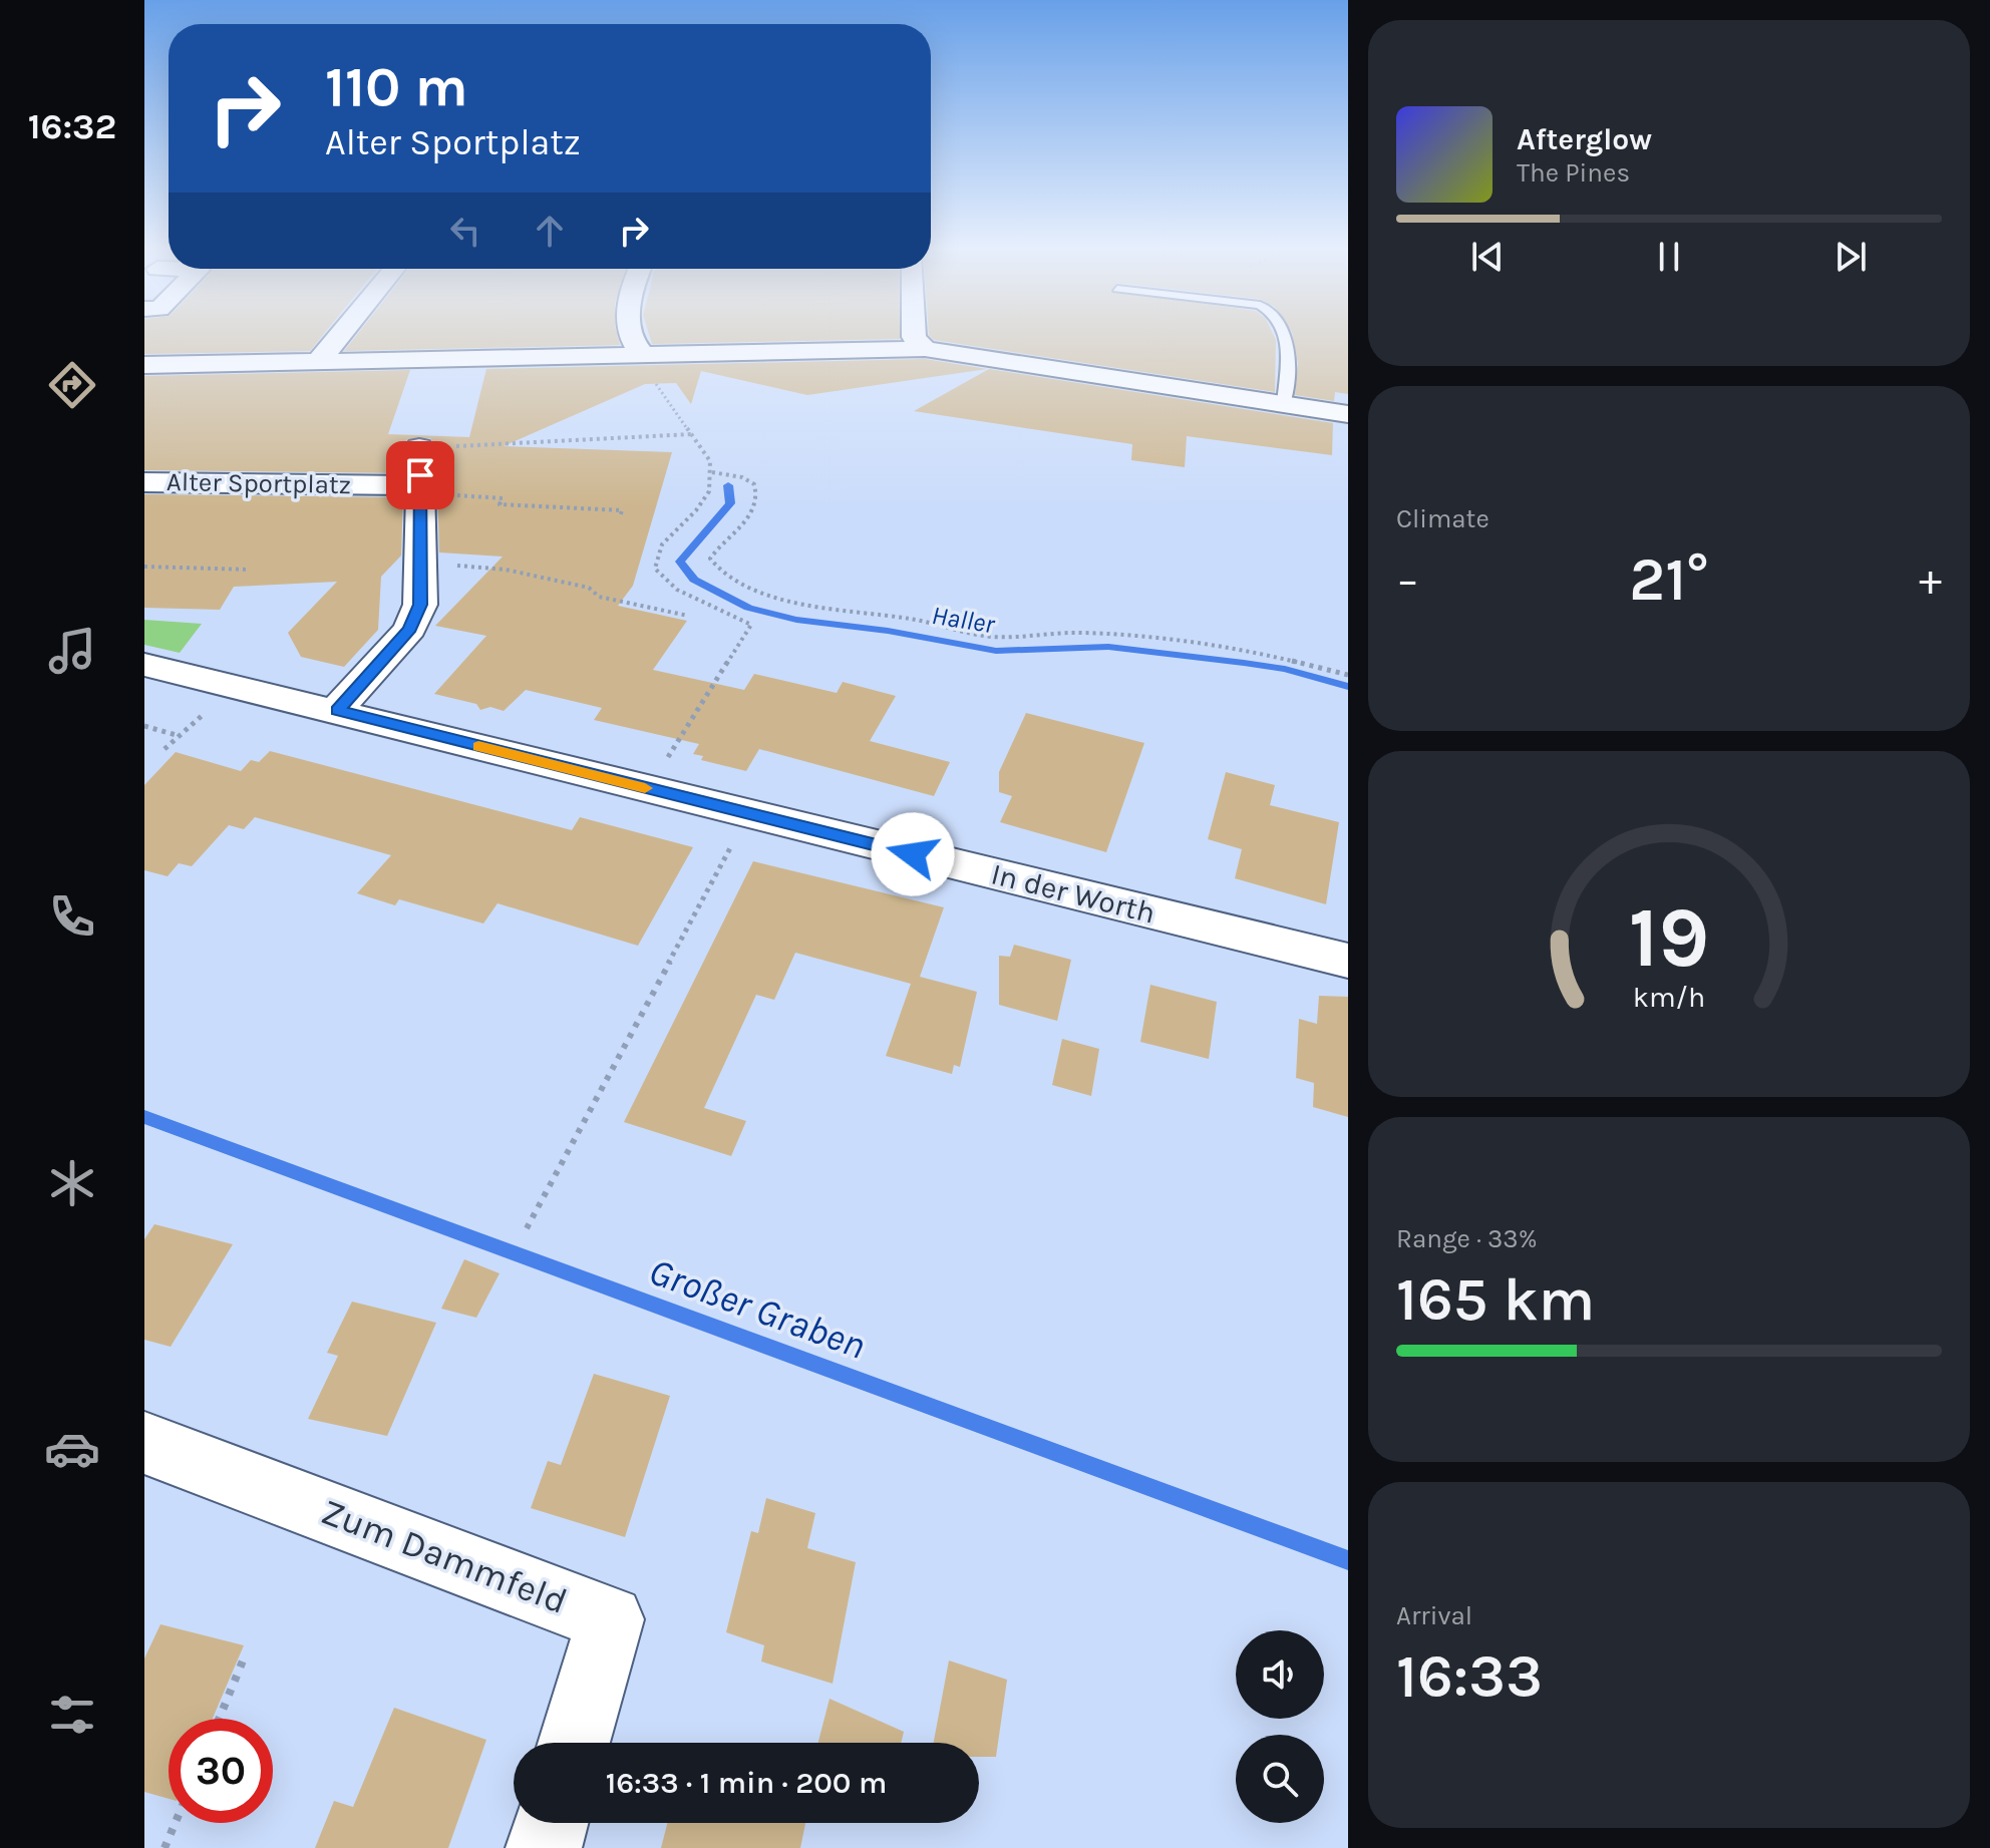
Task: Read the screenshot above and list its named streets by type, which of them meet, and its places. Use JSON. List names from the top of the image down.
{
  "streets": {
    "street": ["Alter Sportplatz", "In der Worth", "Zum Dammfeld"]
  },
  "water": ["Haller", "Großer Graben"],
  "page": {
    "tabs": "16:32",
    "turn": ["110 m", "Alter Sportplatz"],
    "song": ["Afterglow", "The Pines"],
    "tile": [
      "Climate",
      ["Range · 33%", "165 km"],
      ["Arrival", "16:33"]
    ],
    "heat": ["−", "21°", "+"],
    "limit": "30",
    "trip": "16:33 · 1 min · 200 m",
    "gauge": ["19", "km/h"]
  }
}
